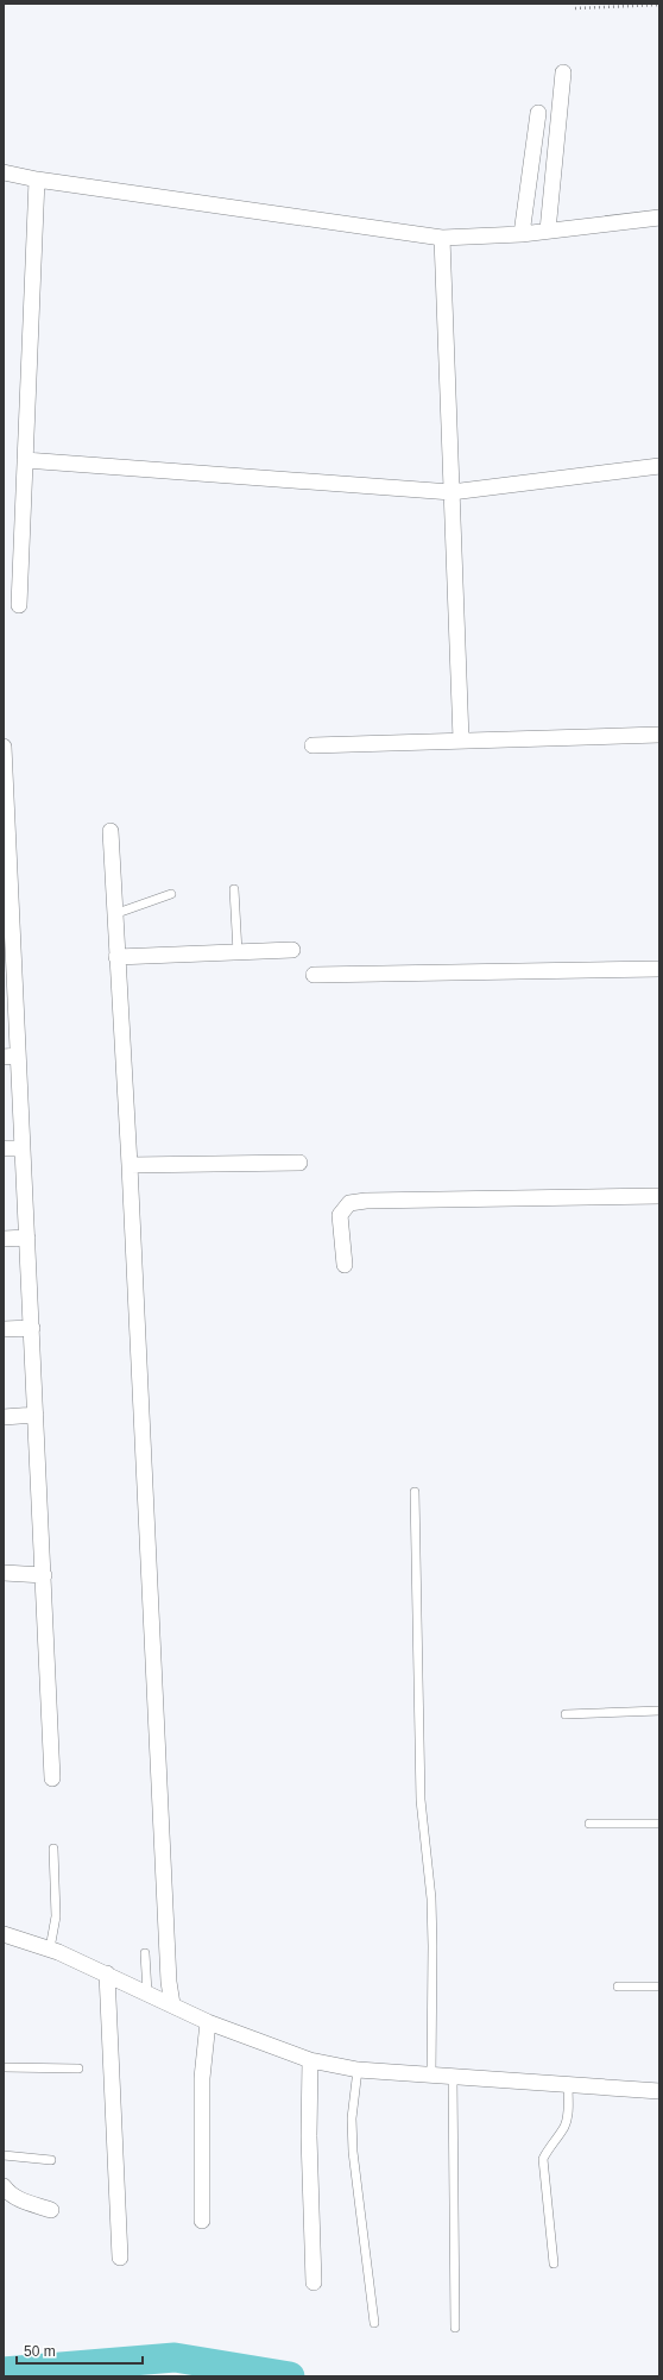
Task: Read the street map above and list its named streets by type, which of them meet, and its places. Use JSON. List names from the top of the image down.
{
  "scale_bar": "50 m"
}
